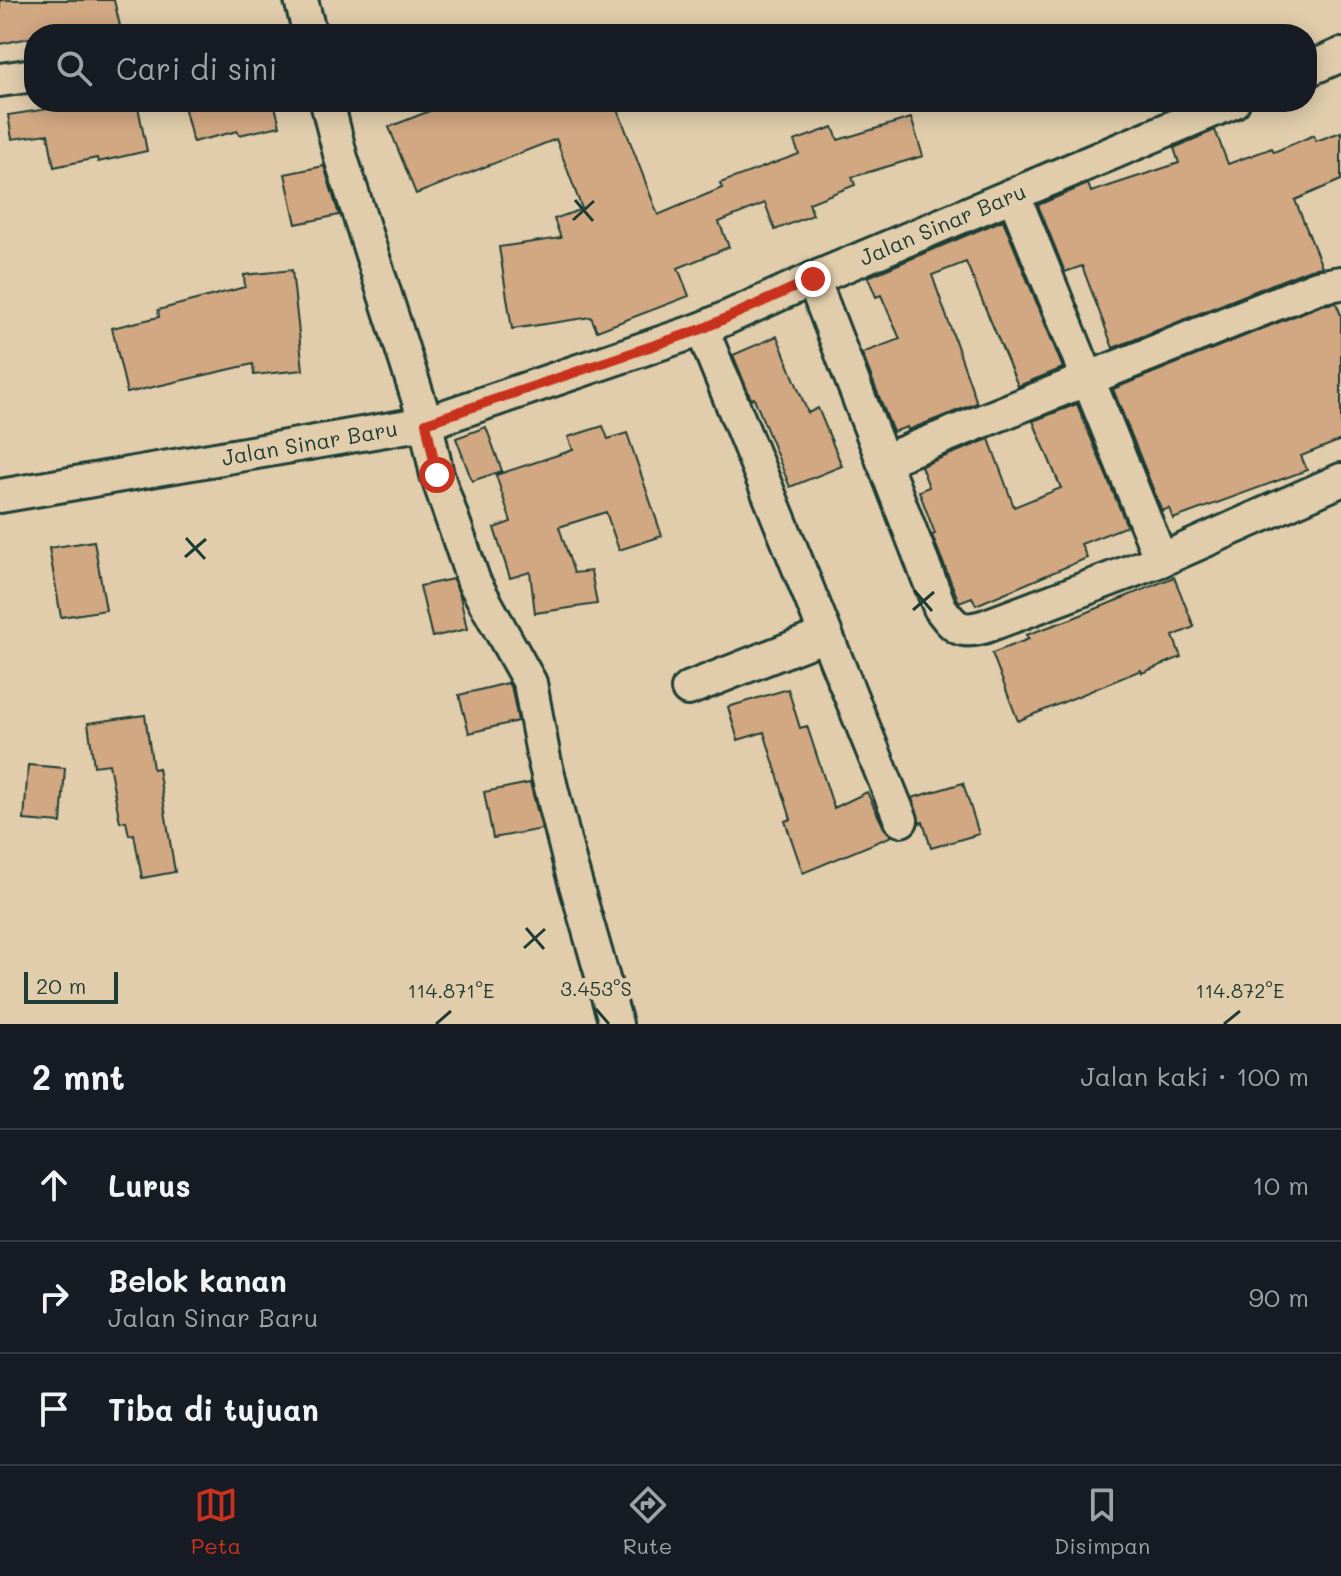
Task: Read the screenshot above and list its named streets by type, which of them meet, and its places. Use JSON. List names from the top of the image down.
{
  "streets": {
    "street": ["Jalan Sinar Baru"]
  },
  "scale_bar": "20 m",
  "page": {
    "search": "Cari di sini",
    "scale": "20 m",
    "heading": ["2 mnt", "Jalan kaki · 100 m"],
    "list": [
      ["Lurus", "10 m"],
      ["Belok kanan", "Jalan Sinar Baru", "90 m"],
      "Tiba di tujuan"
    ],
    "nav": ["Peta", "Rute", "Disimpan"]
  },
  "coordinates": ["3.453°S", "114.871°E", "114.872°E"]
}
